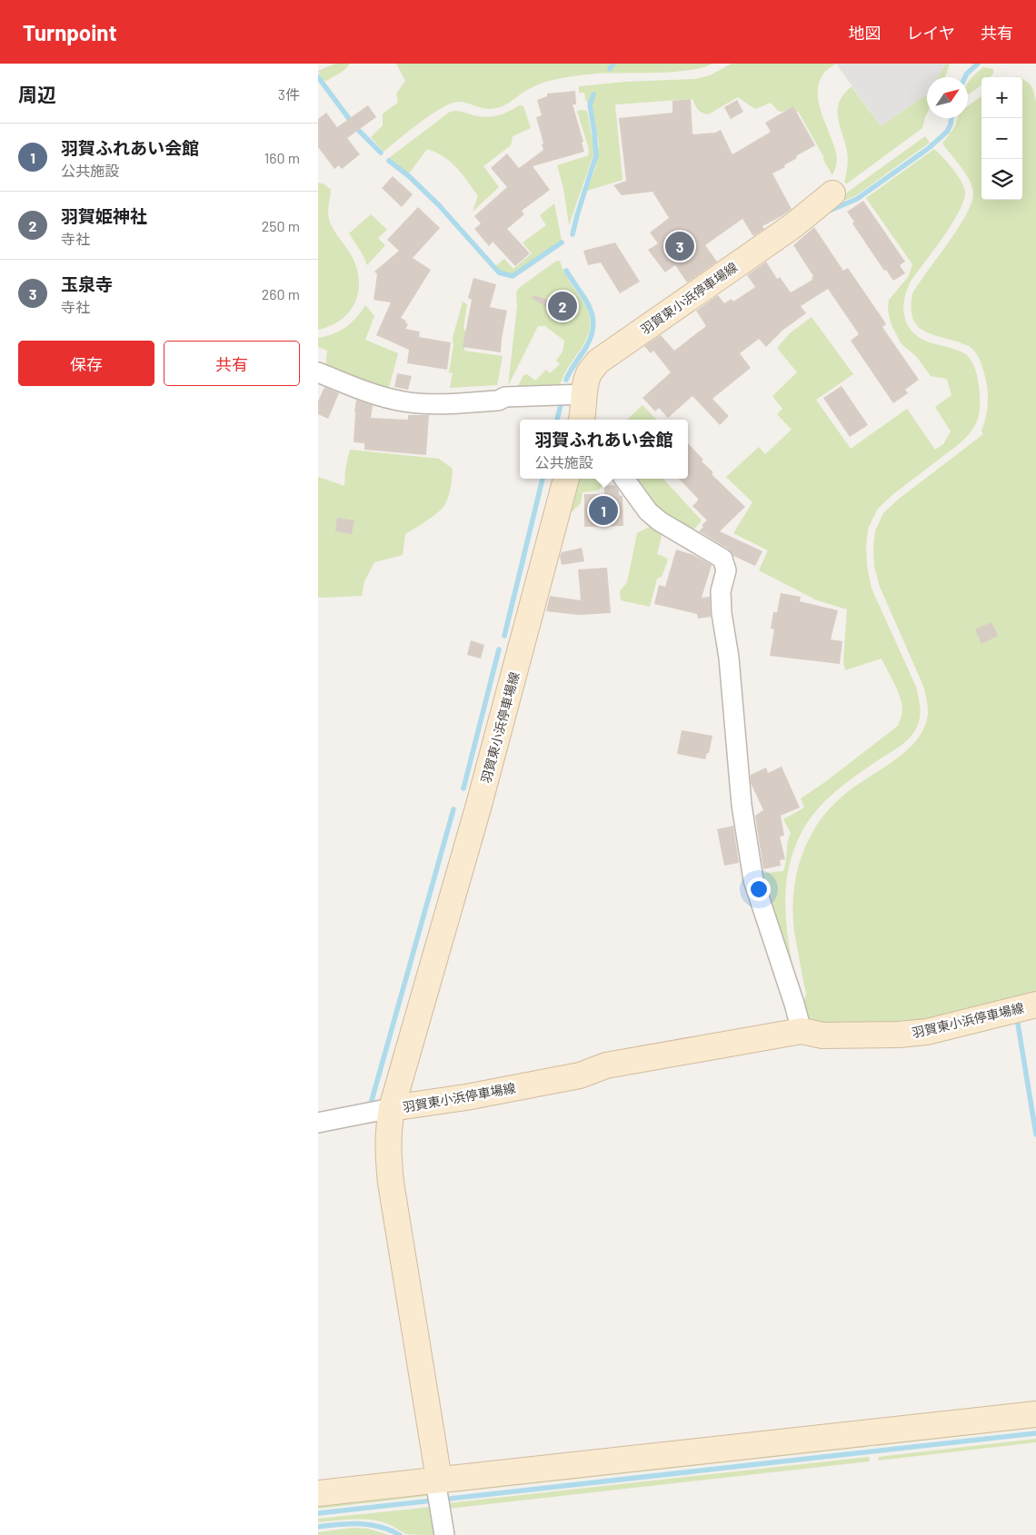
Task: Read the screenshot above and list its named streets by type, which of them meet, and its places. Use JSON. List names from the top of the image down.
{
  "streets": {
    "main road": ["羽賀東小浜停車場線"]
  },
  "north": "top right",
  "page": {
    "header": "Turnpoint",
    "nav": ["地図", "レイヤ", "共有"],
    "heading": ["周辺", "3件"],
    "map_buttons": ["+", "−"],
    "list": [
      {
        "mark": "1",
        "name": "羽賀ふれあい会館",
        "note": "公共施設",
        "value": "160 m"
      },
      {
        "mark": "2",
        "name": "羽賀姫神社",
        "note": "寺社",
        "value": "250 m"
      },
      {
        "mark": "3",
        "name": "玉泉寺",
        "note": "寺社",
        "value": "260 m"
      }
    ],
    "pins": ["3", "2", "1"],
    "buttons": ["保存", "共有"],
    "popup": ["羽賀ふれあい会館", "公共施設"]
  }
}
